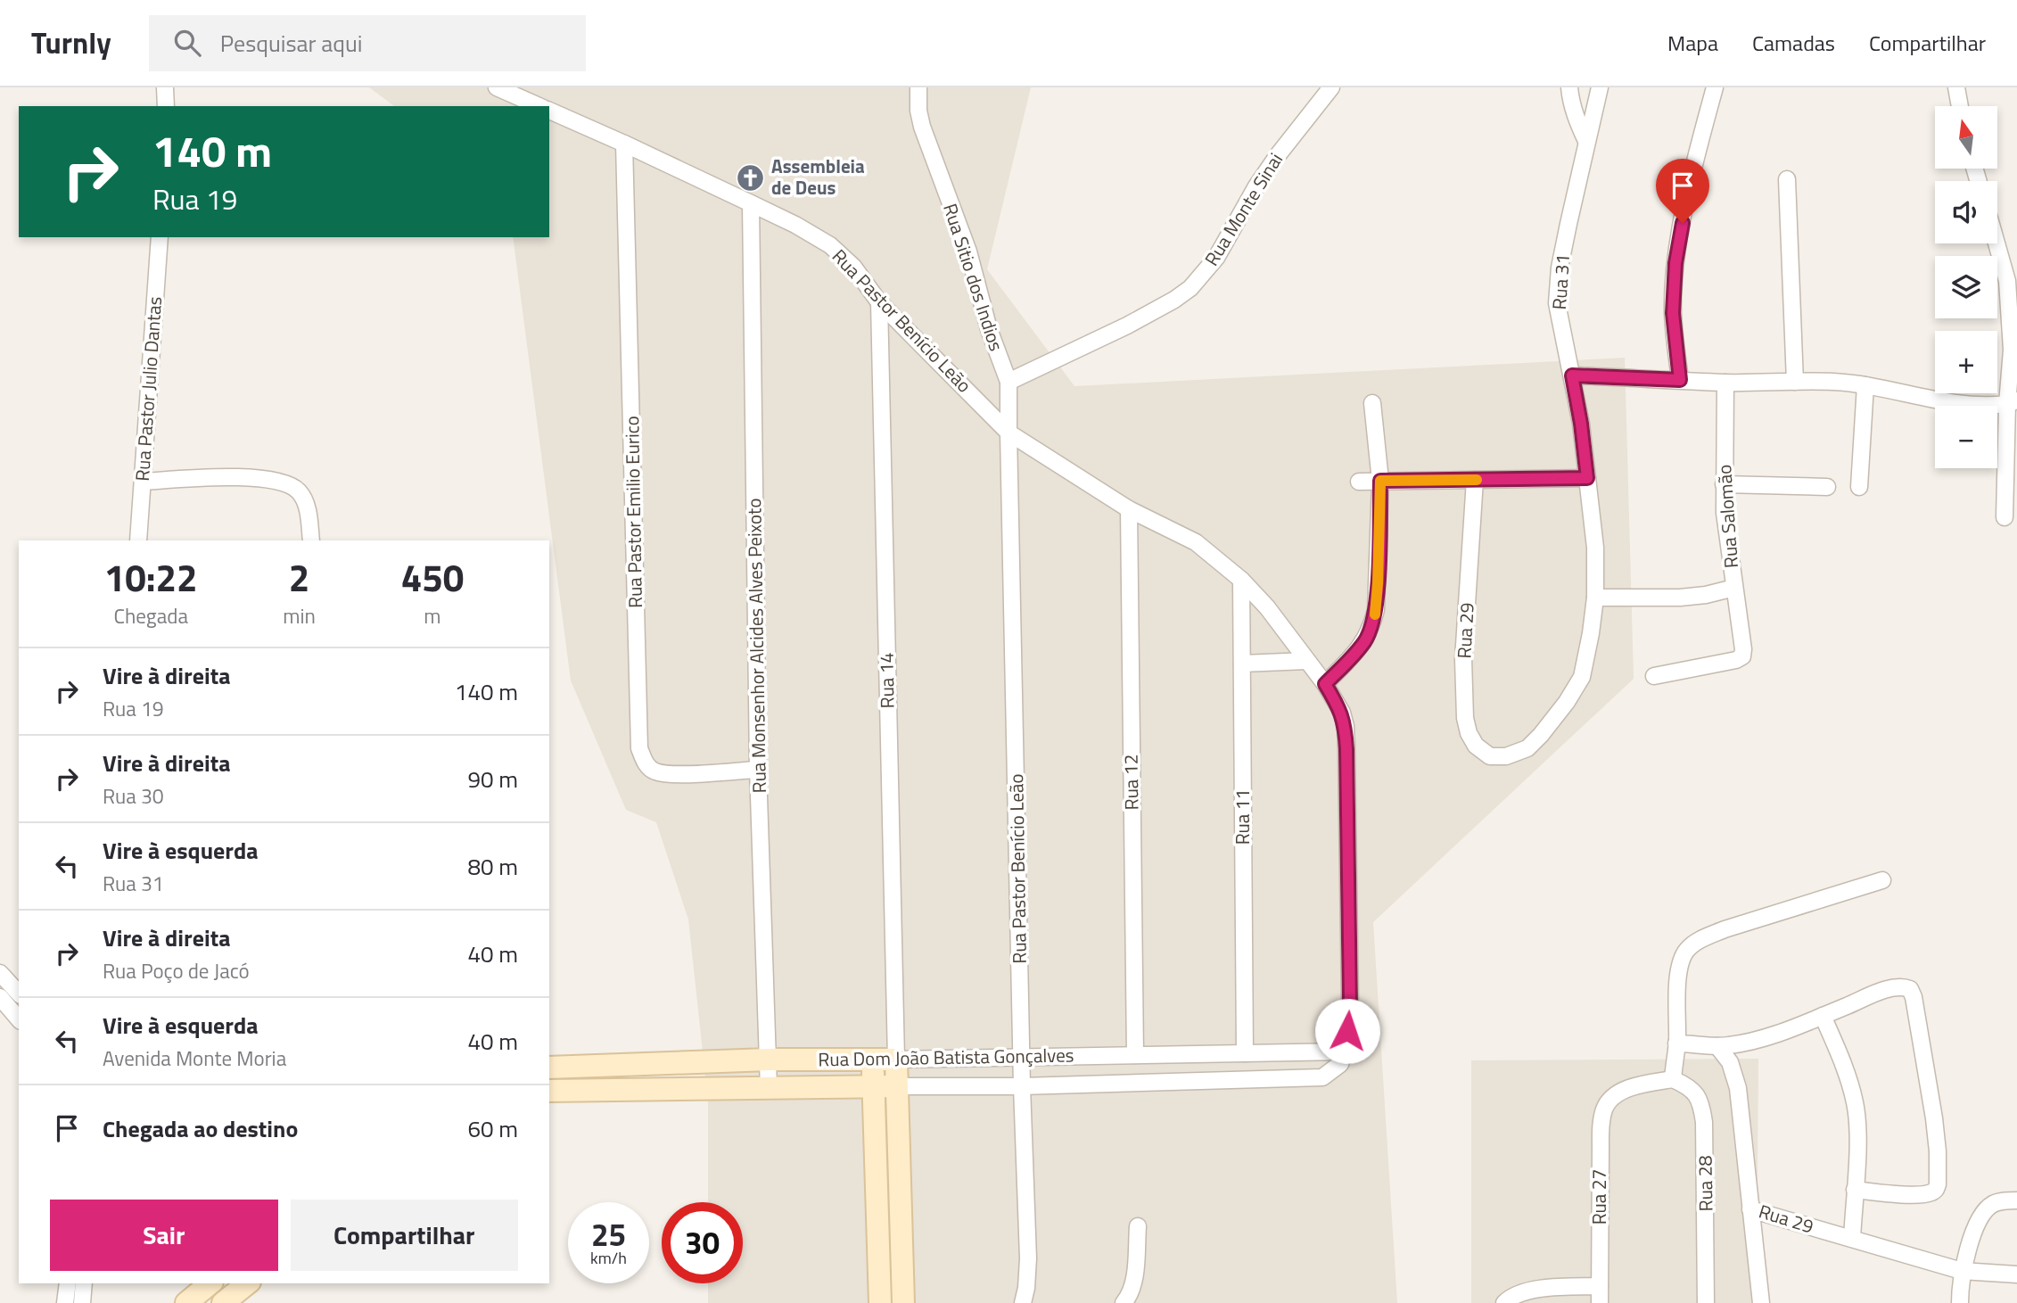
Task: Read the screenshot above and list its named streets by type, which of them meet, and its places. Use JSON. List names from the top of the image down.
{
  "streets": {
    "street": [
      "Rua Monte Sinai",
      "Rua Sitio dos Indios",
      "Rua 31",
      "Rua Pastor Benício Leão",
      "Rua Pastor Julio Dantas",
      "Rua Pastor Emilio Eurico",
      "Rua Salomão",
      "Rua 29",
      "Rua Monsenhor Alcides Alves Peixoto",
      "Rua 14",
      "Rua 12",
      "Rua 11",
      "Rua Dom João Batista Gonçalves",
      "Rua 28",
      "Rua 27"
    ]
  },
  "crossings": [
    ["Rua Monte Sinai", "Rua Sitio dos Indios"],
    ["Rua Sitio dos Indios", "Rua Pastor Benício Leão"],
    ["Rua 31", "Rua 29"],
    ["Rua Pastor Benício Leão", "Rua Pastor Emilio Eurico"],
    ["Rua Pastor Benício Leão", "Rua Monsenhor Alcides Alves Peixoto"],
    ["Rua Pastor Benício Leão", "Rua 14"],
    ["Rua Pastor Benício Leão", "Rua 12"],
    ["Rua Pastor Benício Leão", "Rua 11"],
    ["Rua Pastor Benício Leão", "Rua Dom João Batista Gonçalves"],
    ["Rua Pastor Emilio Eurico", "Rua Monsenhor Alcides Alves Peixoto"],
    ["Rua Monsenhor Alcides Alves Peixoto", "Rua Dom João Batista Gonçalves"],
    ["Rua 14", "Rua Dom João Batista Gonçalves"],
    ["Rua 12", "Rua Dom João Batista Gonçalves"],
    ["Rua 11", "Rua Dom João Batista Gonçalves"],
    ["Rua 28", "Rua 27"]
  ],
  "places": {
    "church": ["Assembleia de Deus"]
  },
  "north": "top",
  "page": {
    "header": "Turnly",
    "search": "Pesquisar aqui",
    "nav": ["Mapa", "Camadas", "Compartilhar"],
    "map_buttons": ["+", "−"],
    "turn": ["140 m", "Rua 19"],
    "eta": [
      "10:22",
      "Chegada",
      "2",
      "min",
      "450",
      "m"
    ],
    "list": [
      {
        "name": "Vire à direita",
        "note": "Rua 19",
        "value": "140 m"
      },
      {
        "name": "Vire à direita",
        "note": "Rua 30",
        "value": "90 m"
      },
      {
        "name": "Vire à esquerda",
        "note": "Rua 31",
        "value": "80 m"
      },
      {
        "name": "Vire à direita",
        "note": "Rua Poço de Jacó",
        "value": "40 m"
      },
      {
        "name": "Vire à esquerda",
        "note": "Avenida Monte Moria",
        "value": "40 m"
      },
      {
        "name": "Chegada ao destino",
        "value": "60 m"
      }
    ],
    "buttons": ["Sair", "Compartilhar"],
    "speed": "25 km/h",
    "limit": "30"
  }
}
